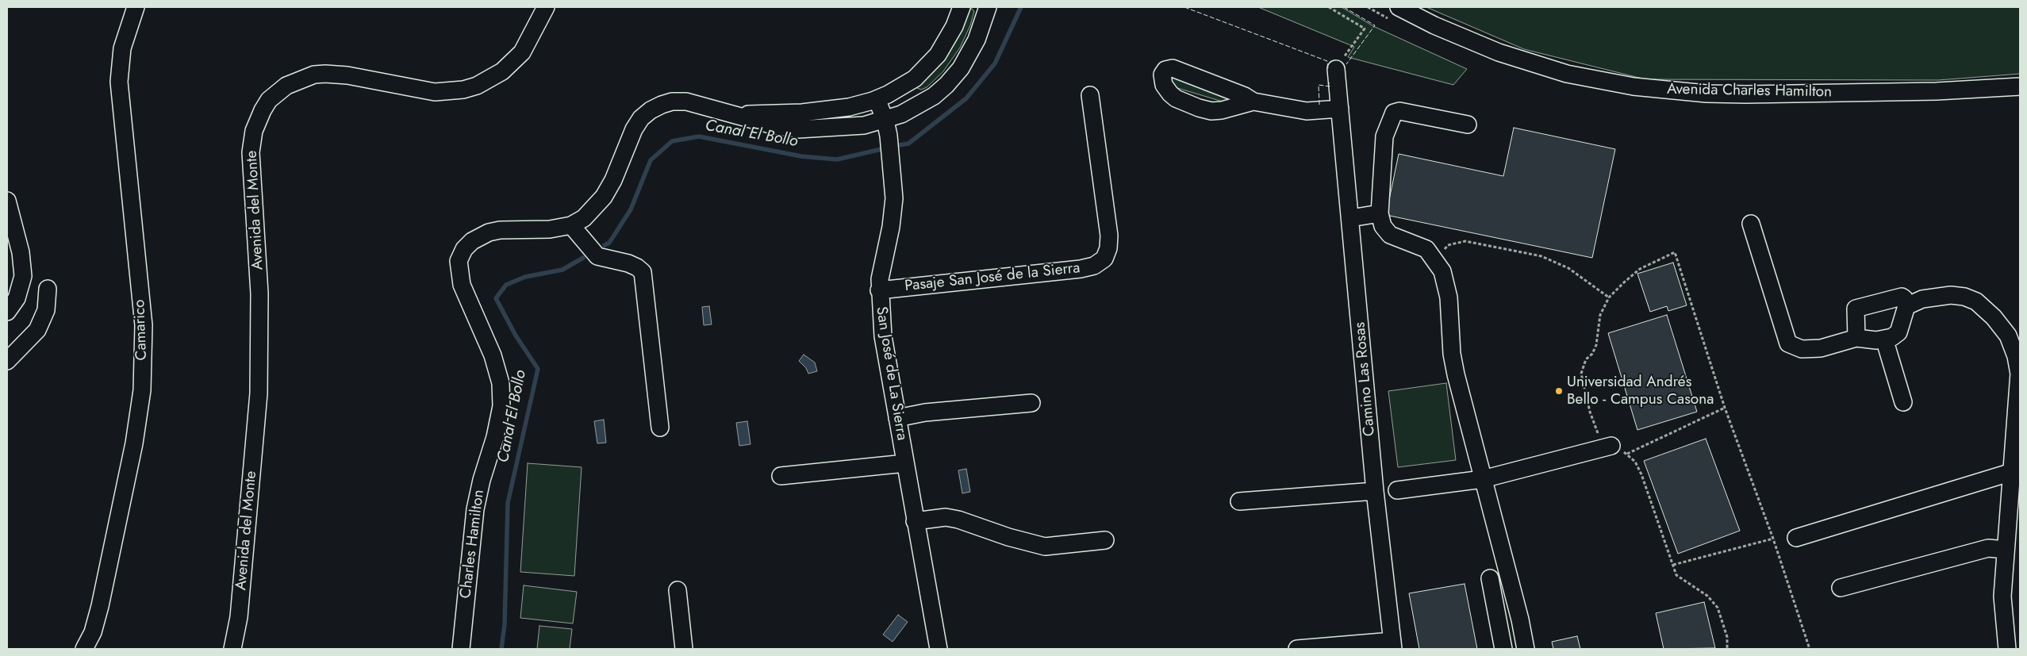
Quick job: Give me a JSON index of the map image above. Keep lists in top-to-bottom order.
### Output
{
  "streets": {
    "street": [
      "Avenida Charles Hamilton",
      "Avenida del Monte",
      "Pasaje San José de la Sierra",
      "Camarico",
      "San José de La Sierra",
      "Camino Las Rosas",
      "Charles Hamilton"
    ]
  },
  "crossings": [
    ["Pasaje San José de la Sierra", "San José de La Sierra"],
    ["San José de La Sierra", "Charles Hamilton"]
  ],
  "water": ["Canal El Bollo"],
  "places": ["Universidad Andrés Bello - Campus Casona"]
}
